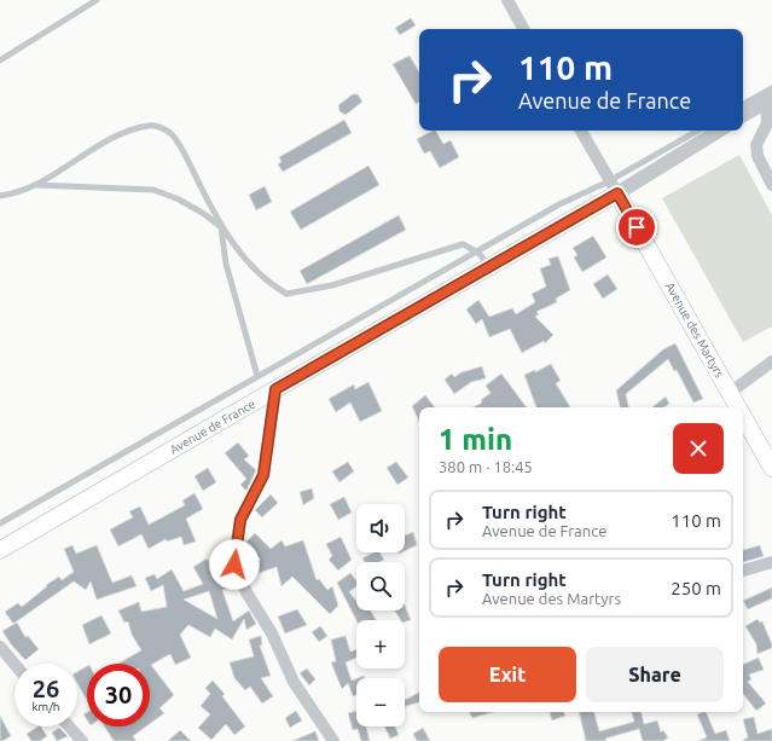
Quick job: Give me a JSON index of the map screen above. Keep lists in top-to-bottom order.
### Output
{
  "streets": {
    "main road": ["Avenue des Martyrs", "Avenue de France"]
  },
  "crossings": [
    ["Avenue des Martyrs", "Avenue de France"]
  ],
  "page": {
    "turn": ["110 m", "Avenue de France"],
    "heading": ["1 min", "380 m · 18:45"],
    "list": [
      {
        "name": "Turn right",
        "note": "Avenue de France",
        "value": "110 m"
      },
      {
        "name": "Turn right",
        "note": "Avenue des Martyrs",
        "value": "250 m"
      }
    ],
    "map_buttons": ["+", "−"],
    "buttons": ["Exit", "Share"],
    "speed": "26 km/h",
    "limit": "30"
  }
}
